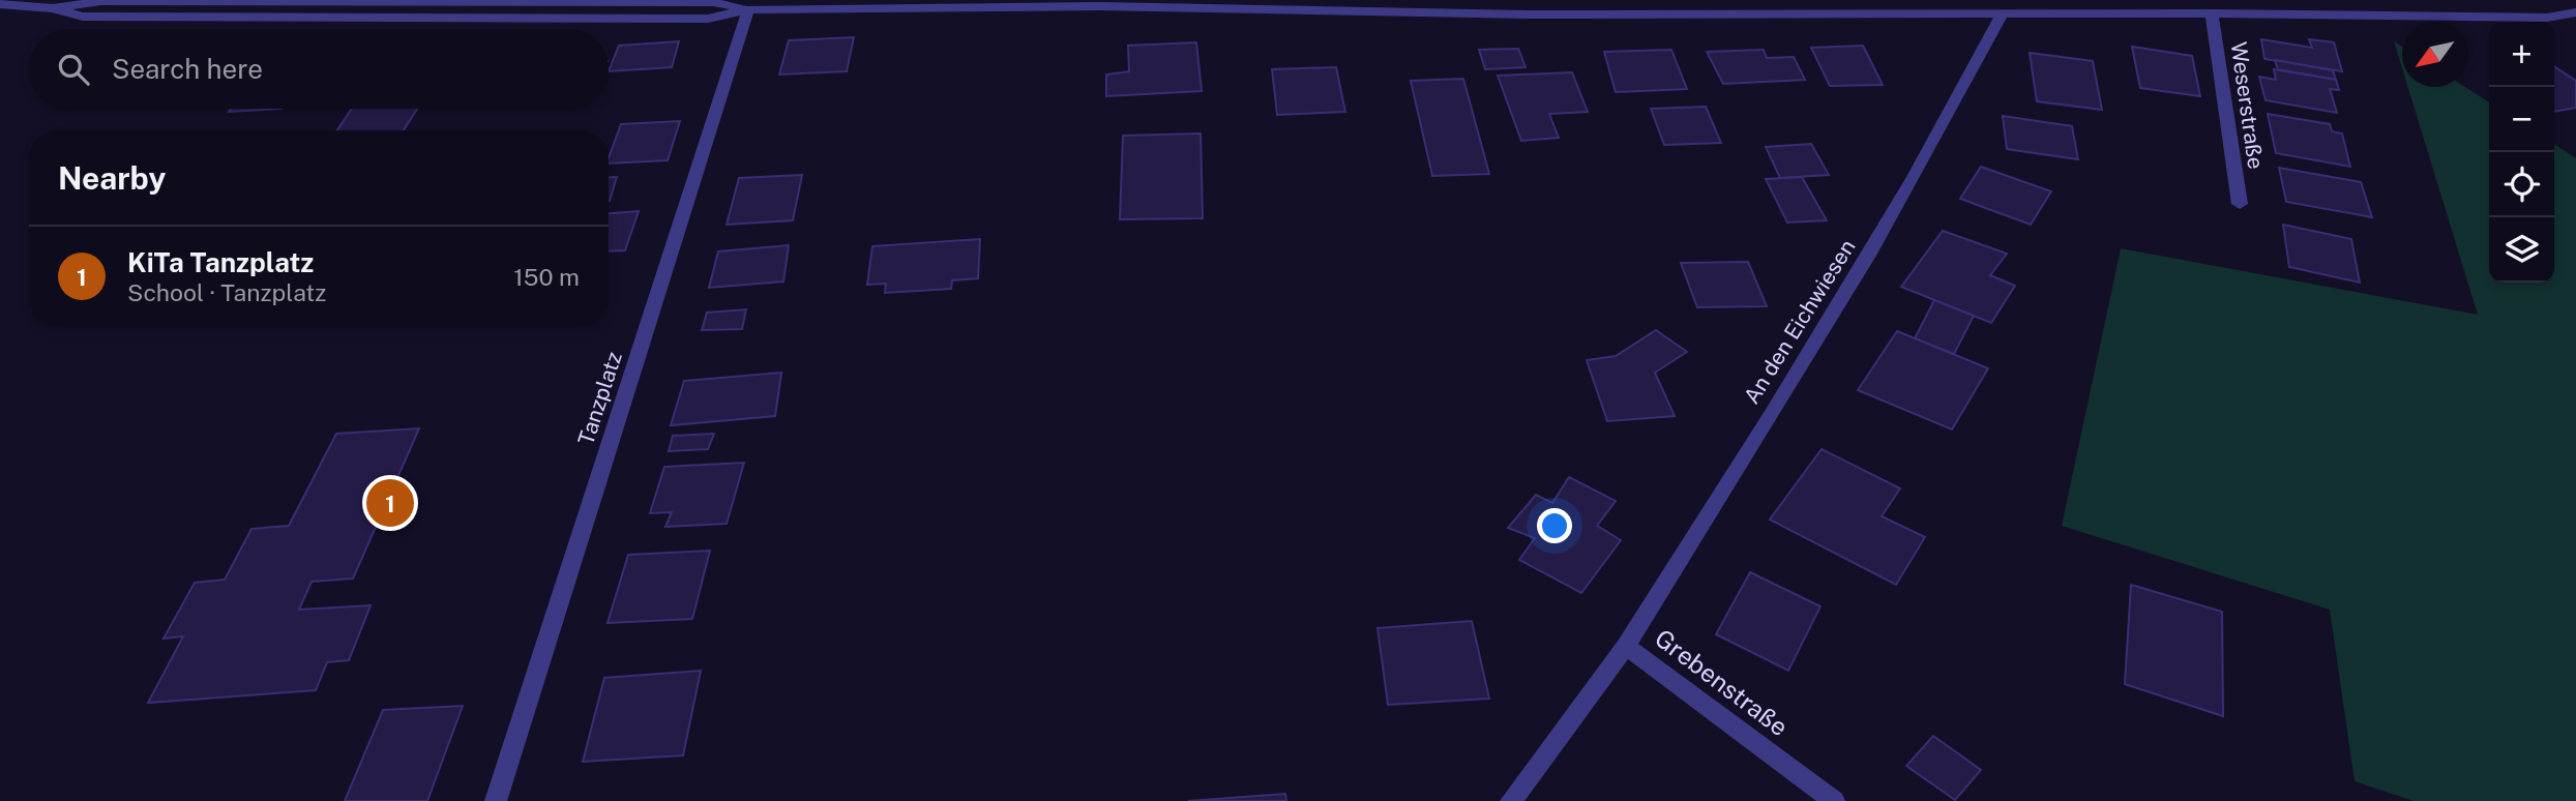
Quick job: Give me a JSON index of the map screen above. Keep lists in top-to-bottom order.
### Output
{
  "streets": {
    "street": [
      "Weserstraße",
      "An den Eichwiesen",
      "Tanzplatz",
      "Grebenstraße"
    ]
  },
  "crossings": [
    ["Weserstraße", "An den Eichwiesen"],
    ["Weserstraße", "Tanzplatz"],
    ["An den Eichwiesen", "Grebenstraße"]
  ],
  "north": "bottom left",
  "page": {
    "map_buttons": ["+", "−"],
    "search": "Search here",
    "heading": "Nearby",
    "list": [
      {
        "mark": "1",
        "name": "KiTa Tanzplatz",
        "note": "School · Tanzplatz",
        "value": "150 m"
      }
    ],
    "pins": "1"
  }
}
